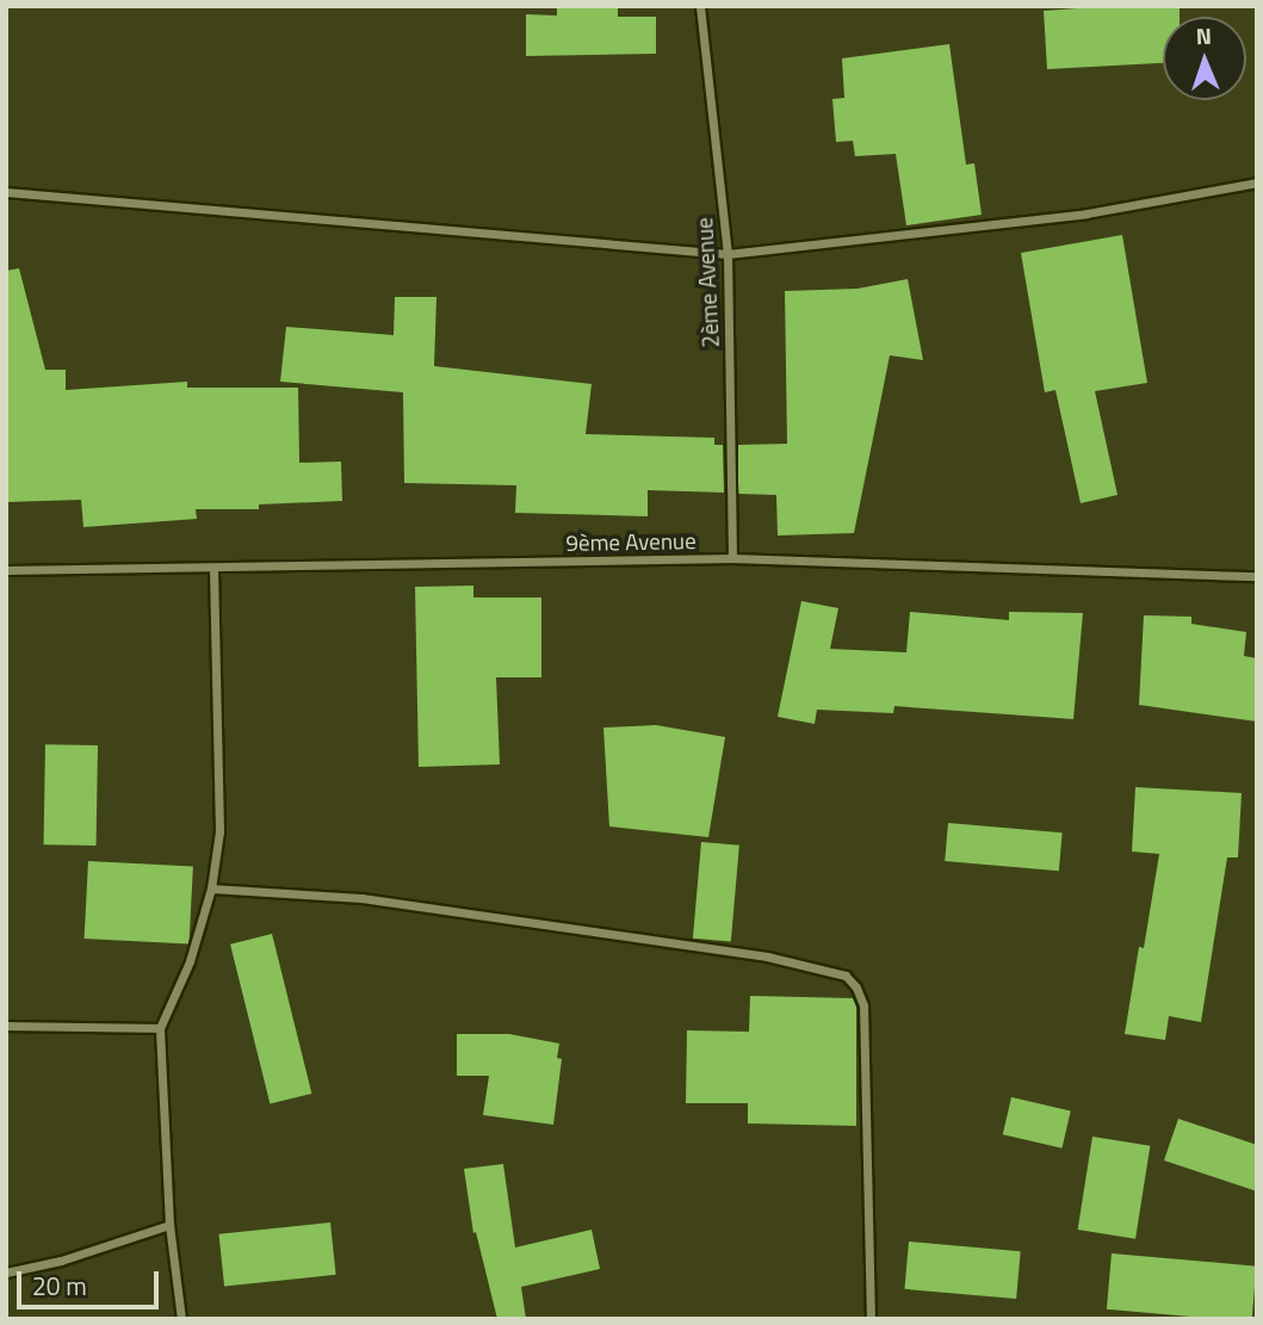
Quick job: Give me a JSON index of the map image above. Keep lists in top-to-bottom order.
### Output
{
  "streets": {
    "street": ["2ème Avenue", "9ème Avenue"]
  },
  "crossings": [
    ["2ème Avenue", "9ème Avenue"]
  ],
  "scale_bar": "20 m",
  "north": "top"
}
